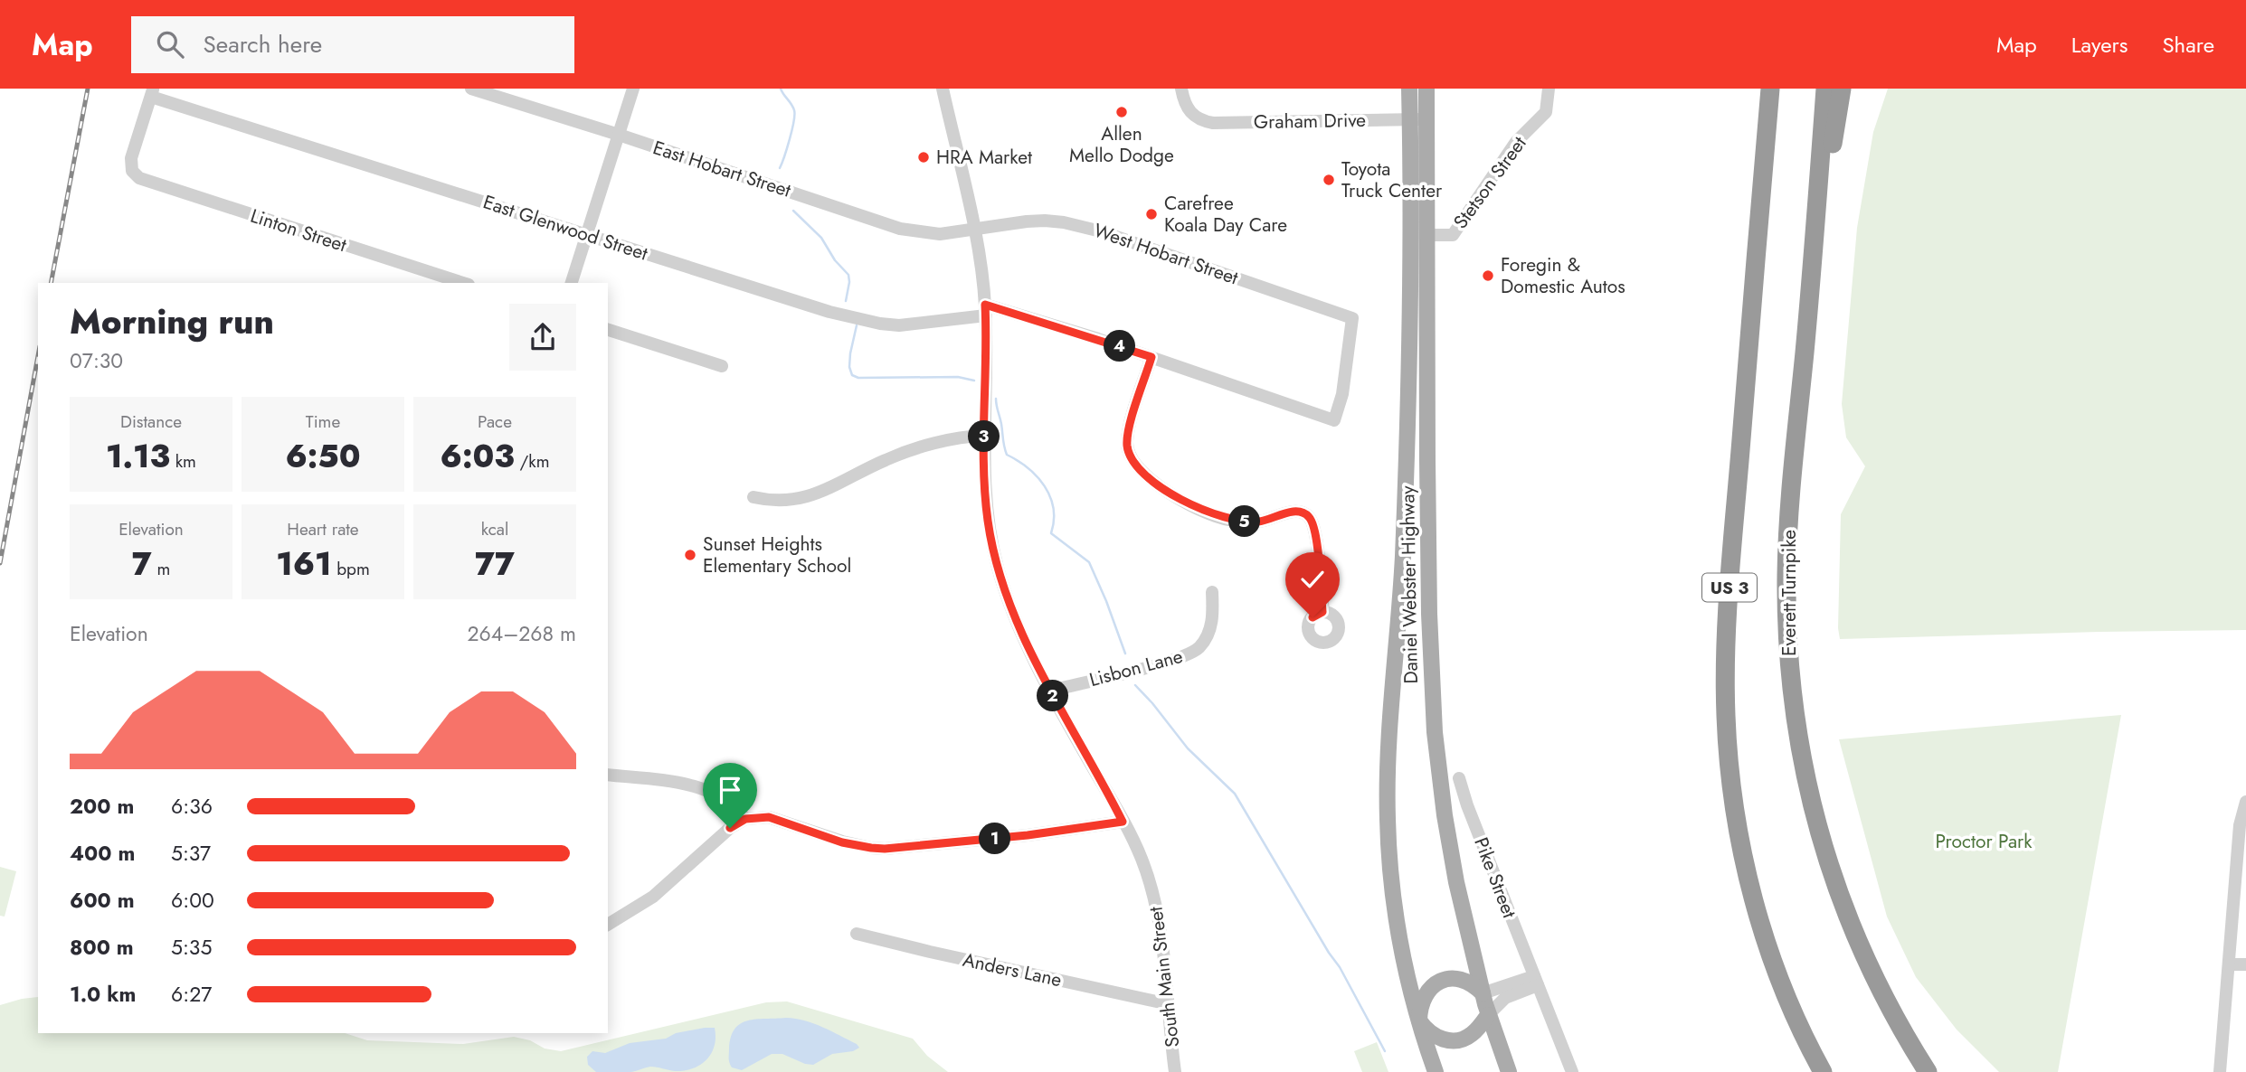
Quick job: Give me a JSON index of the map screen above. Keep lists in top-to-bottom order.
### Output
{
  "streets": {
    "highway": ["US 3", "Everett Turnpike"],
    "main road": ["Daniel Webster Highway"],
    "street": [
      "Graham Drive",
      "East Hobart Street",
      "Stetson Street",
      "East Glenwood Street",
      "Linton Street",
      "West Hobart Street",
      "Lisbon Lane",
      "Pike Street",
      "Anders Lane",
      "South Main Street"
    ]
  },
  "crossings": [
    ["Graham Drive", "Daniel Webster Highway"],
    ["East Hobart Street", "West Hobart Street"],
    ["East Hobart Street", "South Main Street"],
    ["Stetson Street", "Daniel Webster Highway"],
    ["East Glenwood Street", "Linton Street"],
    ["East Glenwood Street", "South Main Street"],
    ["West Hobart Street", "South Main Street"],
    ["Lisbon Lane", "South Main Street"],
    ["Anders Lane", "South Main Street"]
  ],
  "parks": ["Proctor Park"],
  "places": [
    "Allen Mello Dodge",
    "HRA Market",
    "Toyota Truck Center",
    "Carefree Koala Day Care",
    "Foregin & Domestic Autos",
    "Sunset Heights Elementary School"
  ],
  "page": {
    "header": "Map",
    "search": "Search here",
    "nav": ["Map", "Layers", "Share"],
    "heading": ["Morning run", "07:30"],
    "pins": [
      "4",
      "3",
      "5",
      "2",
      "1"
    ],
    "stats": [
      ["Distance", "1.13 km"],
      ["Time", "6:50"],
      ["Pace", "6:03 /km"],
      ["Elevation", "7 m"],
      ["Heart rate", "161 bpm"],
      ["kcal", "77"]
    ],
    "chart": ["Elevation", "264–268 m"],
    "list": [
      {
        "name": "200 m",
        "note": "6:36"
      },
      {
        "name": "400 m",
        "note": "5:37"
      },
      {
        "name": "600 m",
        "note": "6:00"
      },
      {
        "name": "800 m",
        "note": "5:35"
      },
      {
        "name": "1.0 km",
        "note": "6:27"
      }
    ]
  }
}
